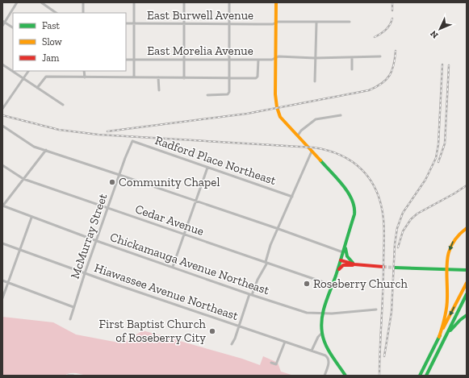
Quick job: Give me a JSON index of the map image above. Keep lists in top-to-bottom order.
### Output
{
  "streets": {
    "street": [
      "East Burwell Avenue",
      "East Morelia Avenue",
      "Radford Place Northeast",
      "Cedar Avenue",
      "McMurray Street",
      "Chickamauga Avenue Northeast",
      "Hiawassee Avenue Northeast"
    ]
  },
  "crossings": [
    ["Radford Place Northeast", "McMurray Street"],
    ["Cedar Avenue", "McMurray Street"],
    ["McMurray Street", "Chickamauga Avenue Northeast"],
    ["McMurray Street", "Hiawassee Avenue Northeast"]
  ],
  "places": ["Community Chapel", "Roseberry Church", "First Baptist Church of Roseberry City"],
  "legend": ["Fast", "Slow", "Jam"],
  "north": "bottom left"
}
